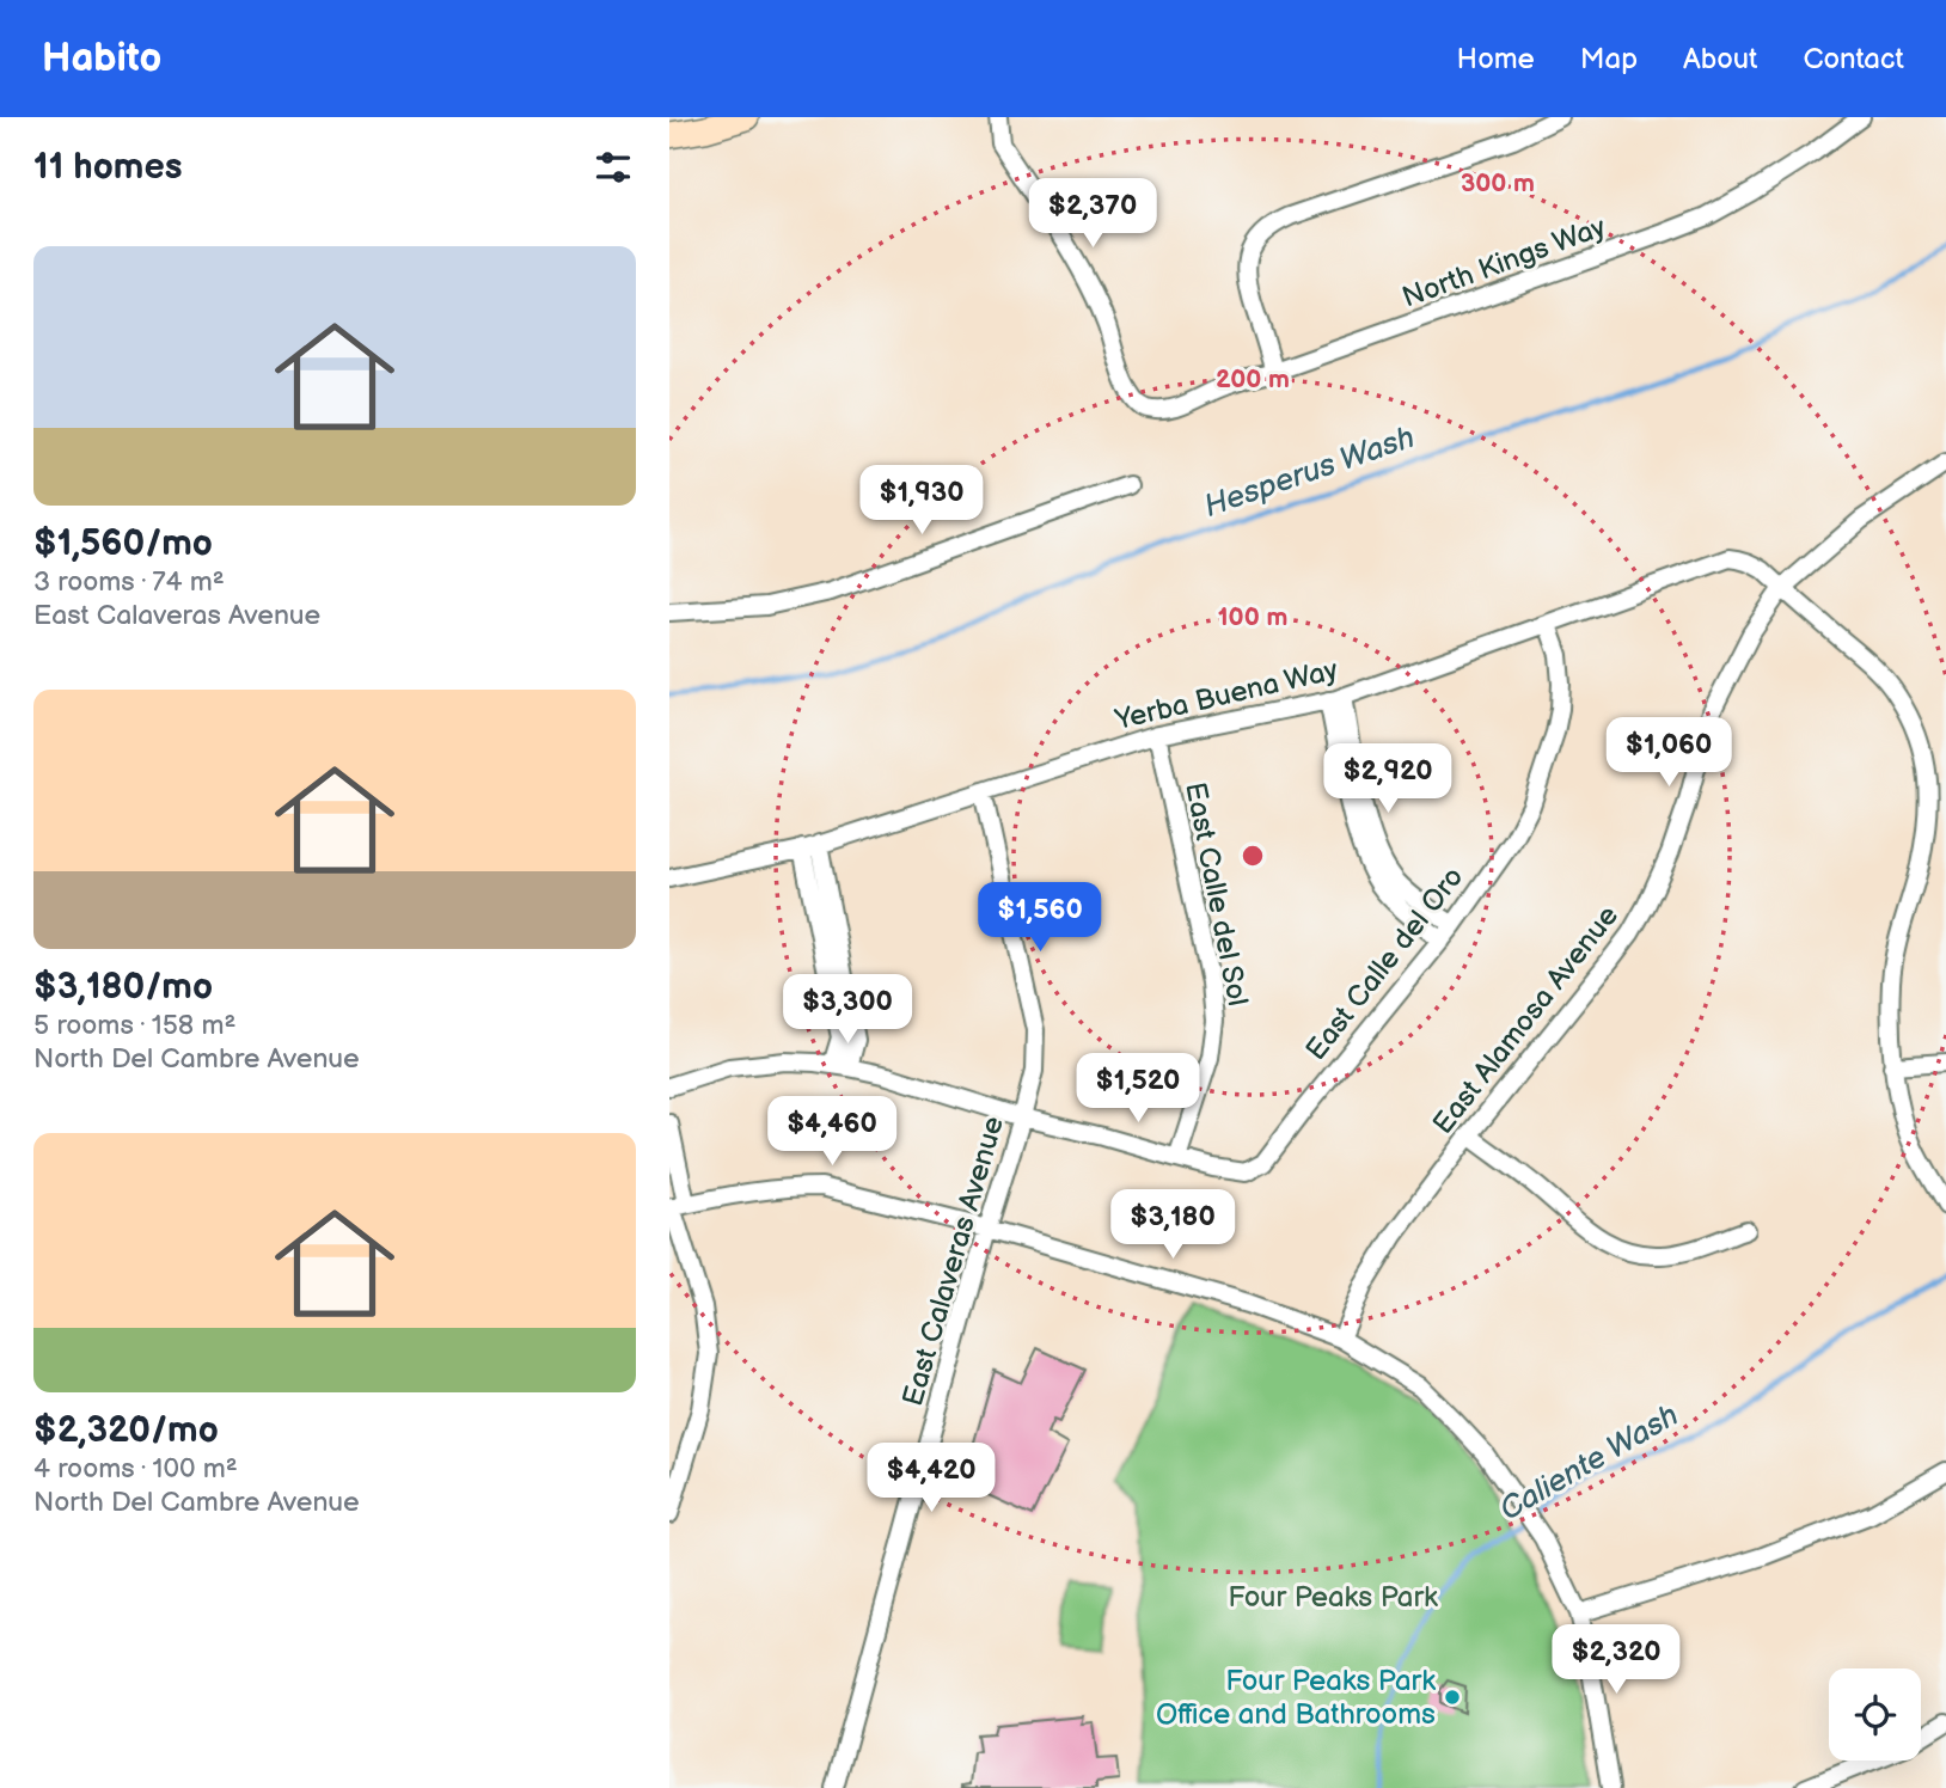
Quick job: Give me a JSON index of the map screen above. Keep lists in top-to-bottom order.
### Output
{
  "streets": {
    "street": [
      "North Kings Way",
      "Yerba Buena Way",
      "East Calle del Sol",
      "East Calle del Oro",
      "East Alamosa Avenue",
      "East Calaveras Avenue"
    ]
  },
  "crossings": [
    ["Yerba Buena Way", "East Calle del Sol"],
    ["Yerba Buena Way", "East Calle del Oro"],
    ["Yerba Buena Way", "East Alamosa Avenue"],
    ["Yerba Buena Way", "East Calaveras Avenue"],
    ["East Calle del Sol", "East Calle del Oro"]
  ],
  "water": ["Hesperus Wash", "Caliente Wash"],
  "parks": ["Four Peaks Park"],
  "places": ["Four Peaks Park Office and Bathrooms"],
  "page": {
    "header": "Habito",
    "nav": [
      "Home",
      "Map",
      "About",
      "Contact"
    ],
    "heading": "11 homes",
    "price": [
      "$2,370",
      "$1,930",
      "$1,060",
      "$2,920",
      "$1,560",
      "$3,300",
      "$1,520",
      "$4,460",
      "$3,180",
      "$4,420",
      "$2,320"
    ],
    "list": [
      {
        "name": "$1,560/mo",
        "note": "3 rooms · 74 m² · East Calaveras Avenue"
      },
      {
        "name": "$3,180/mo",
        "note": "5 rooms · 158 m² · North Del Cambre Avenue"
      },
      {
        "name": "$2,320/mo",
        "note": "4 rooms · 100 m² · North Del Cambre Avenue"
      }
    ]
  },
  "rings": ["300 m", "200 m", "100 m"]
}
